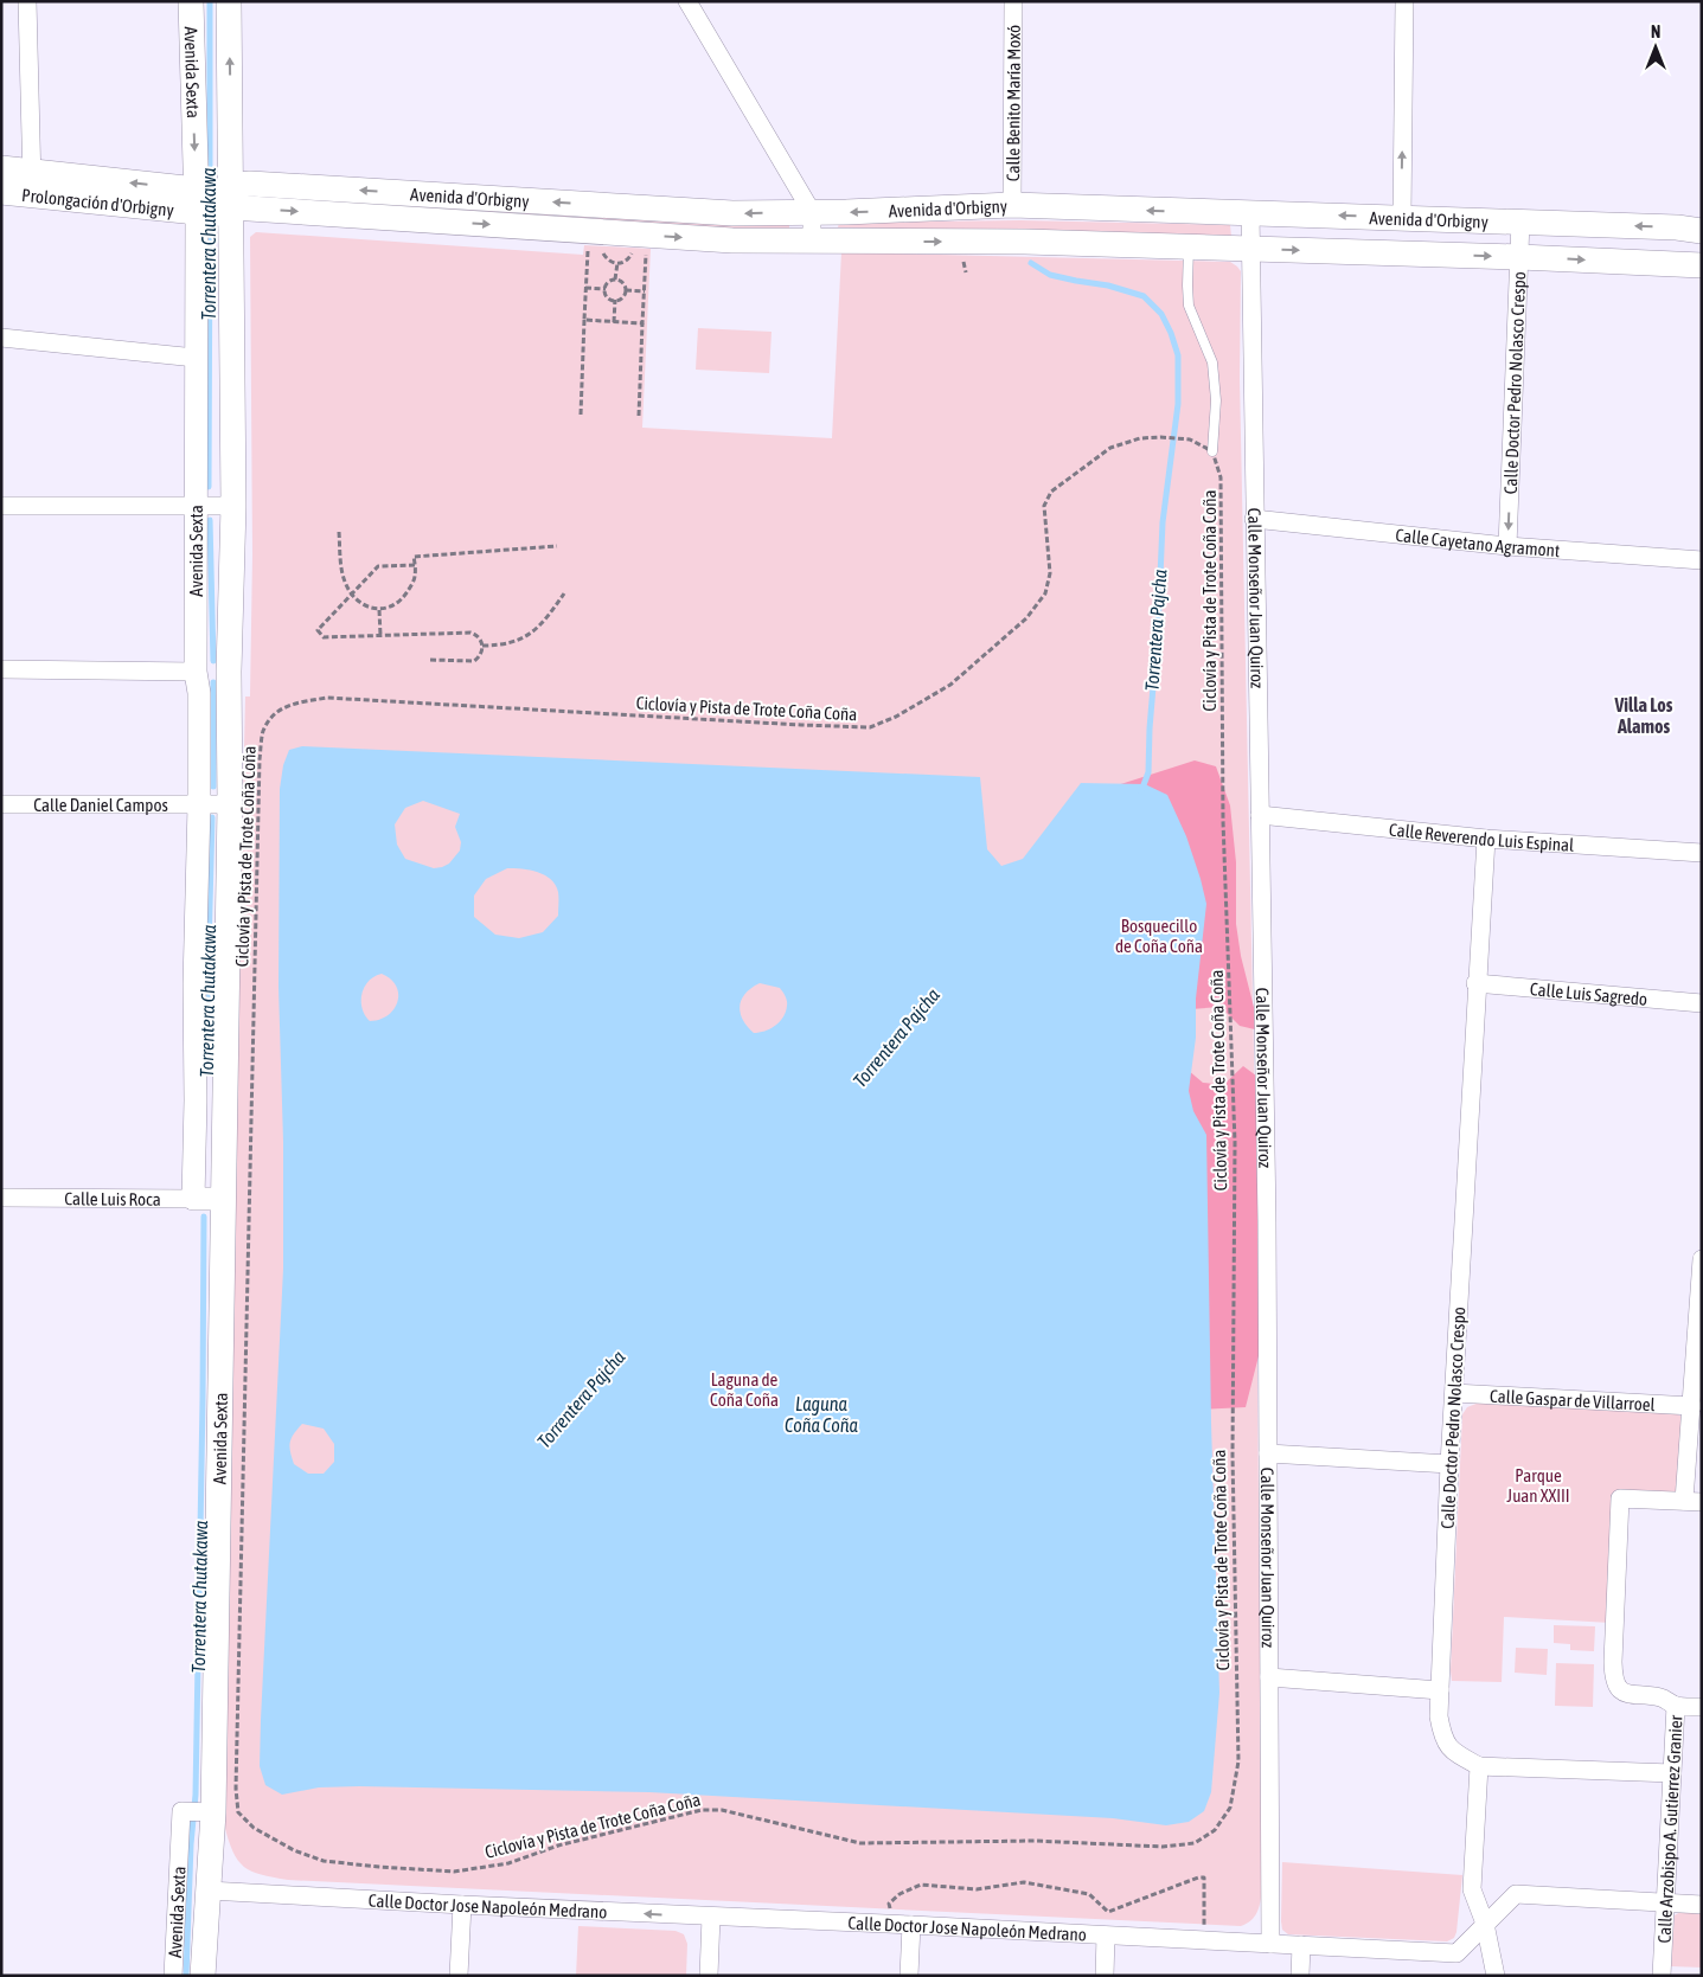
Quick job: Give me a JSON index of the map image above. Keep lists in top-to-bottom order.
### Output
{
  "streets": {
    "main road": ["Avenida Sexta", "Avenida d'Orbigny", "Prolongación d'Orbigny"],
    "street": [
      "Calle Benito María Moxó",
      "Calle Doctor Pedro Nolasco Crespo",
      "Calle Cayetano Agramont",
      "Calle Monseñor Juan Quiroz",
      "Calle Daniel Campos",
      "Calle Reverendo Luis Espinal",
      "Calle Luis Sagredo",
      "Calle Luis Roca",
      "Calle Gaspar de Villarroel",
      "Calle Arzobispo A. Gutierrez Granier",
      "Calle Doctor Jose Napoleón Medrano"
    ],
    "path": ["Ciclovía y Pista de Trote Coña Coña"]
  },
  "crossings": [
    ["Avenida Sexta", "Avenida d'Orbigny"],
    ["Avenida Sexta", "Prolongación d'Orbigny"],
    ["Avenida Sexta", "Calle Daniel Campos"],
    ["Avenida Sexta", "Calle Luis Roca"],
    ["Avenida Sexta", "Calle Doctor Jose Napoleón Medrano"],
    ["Calle Benito María Moxó", "Avenida d'Orbigny"],
    ["Avenida d'Orbigny", "Prolongación d'Orbigny"],
    ["Avenida d'Orbigny", "Calle Doctor Pedro Nolasco Crespo"],
    ["Avenida d'Orbigny", "Calle Monseñor Juan Quiroz"],
    ["Calle Doctor Pedro Nolasco Crespo", "Calle Cayetano Agramont"],
    ["Calle Doctor Pedro Nolasco Crespo", "Calle Reverendo Luis Espinal"],
    ["Calle Doctor Pedro Nolasco Crespo", "Calle Luis Sagredo"],
    ["Calle Doctor Pedro Nolasco Crespo", "Calle Gaspar de Villarroel"],
    ["Calle Cayetano Agramont", "Calle Monseñor Juan Quiroz"],
    ["Calle Monseñor Juan Quiroz", "Calle Reverendo Luis Espinal"],
    ["Calle Monseñor Juan Quiroz", "Calle Doctor Jose Napoleón Medrano"],
    ["Calle Gaspar de Villarroel", "Calle Arzobispo A. Gutierrez Granier"],
    ["Calle Arzobispo A. Gutierrez Granier", "Calle Doctor Jose Napoleón Medrano"]
  ],
  "districts": ["Villa Los Alamos"],
  "water": ["Torrentera Chutakawa", "Torrentera Pajcha", "Laguna Coña Coña"],
  "parks": ["Bosquecillo de Coña Coña", "Laguna de Coña Coña", "Parque Juan XXIII"],
  "north": "top"
}
